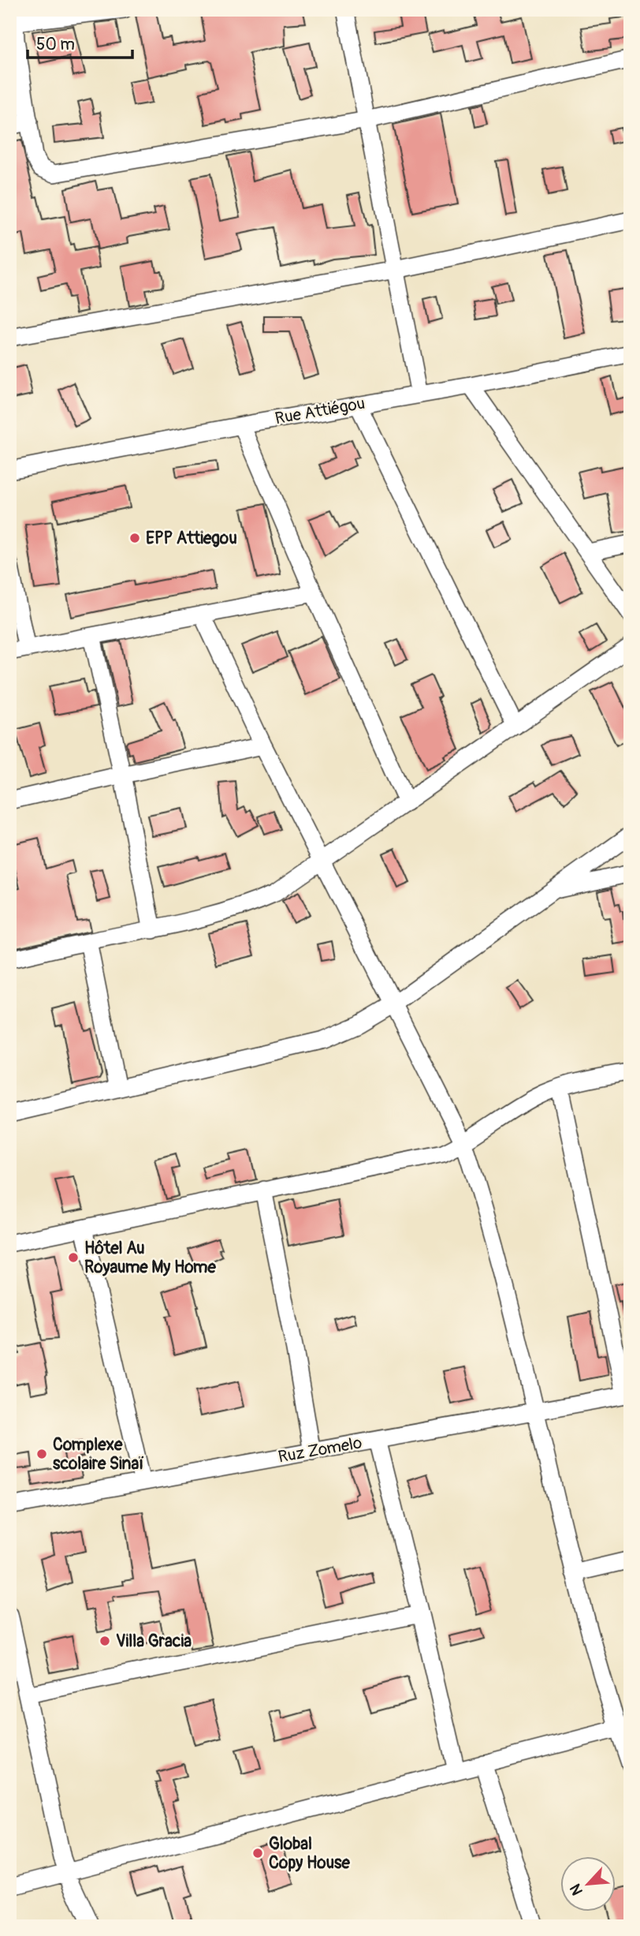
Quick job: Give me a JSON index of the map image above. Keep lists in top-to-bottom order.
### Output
{
  "streets": {
    "street": ["Rue Attiégou", "Ruz Zomelo"]
  },
  "places": [
    "EPP Attiegou",
    "Hôtel Au Royaume My Home",
    "Complexe scolaire Sinaï",
    "Villa Gracia",
    "Global Copy House"
  ],
  "scale_bar": "50 m",
  "north": "bottom left"
}
